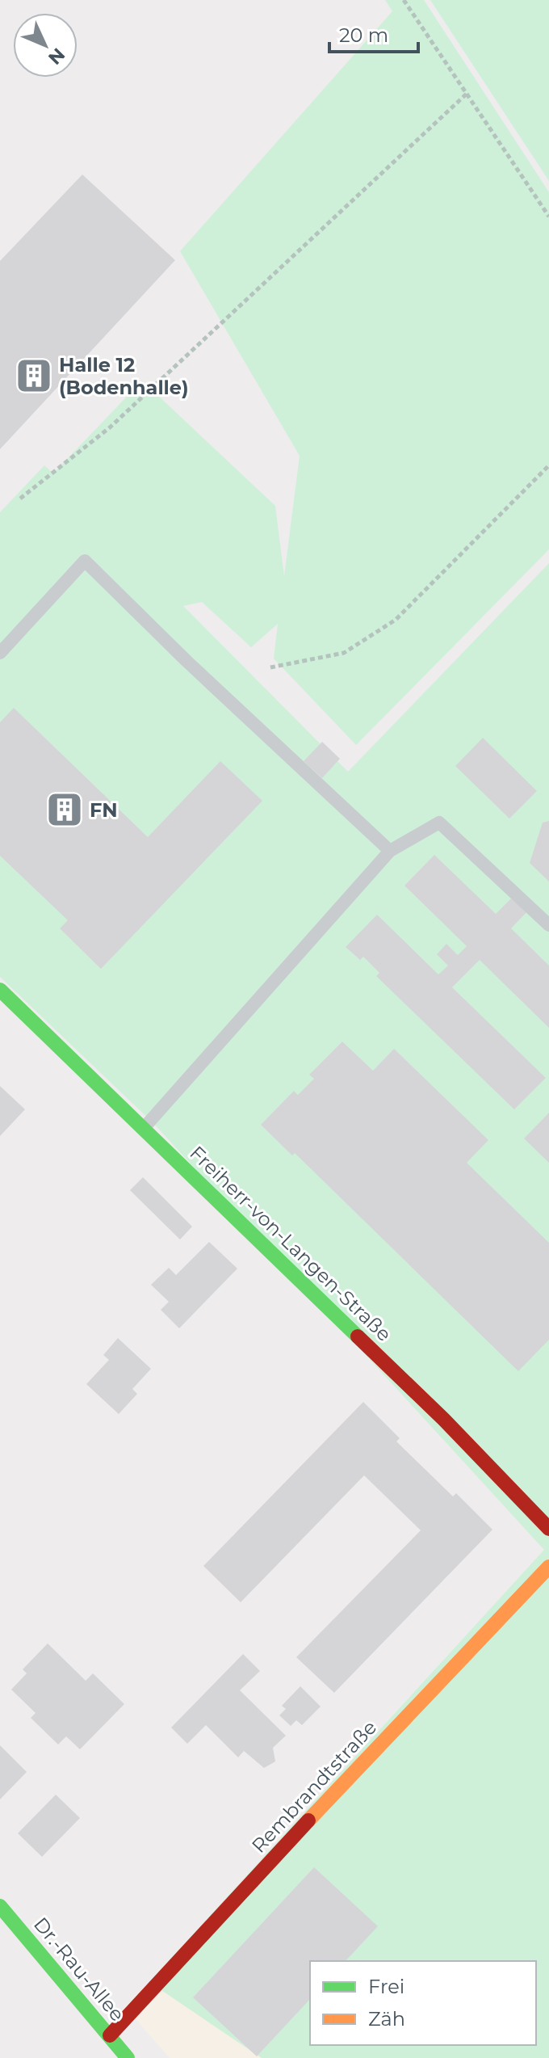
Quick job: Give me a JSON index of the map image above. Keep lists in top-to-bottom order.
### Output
{
  "streets": {
    "street": ["Freiherr-von-Langen-Straße", "Rembrandtstraße", "Dr.-Rau-Allee"]
  },
  "crossings": [
    ["Rembrandtstraße", "Dr.-Rau-Allee"]
  ],
  "places": {
    "building": ["Halle 12 (Bodenhalle)", "FN"]
  },
  "legend": ["Frei", "Zäh"],
  "scale_bar": "20 m",
  "north": "bottom right"
}
